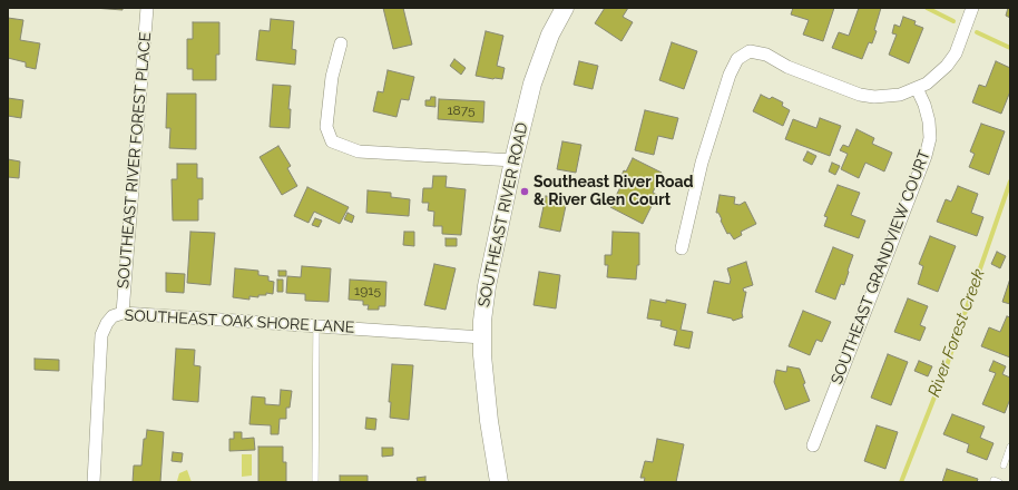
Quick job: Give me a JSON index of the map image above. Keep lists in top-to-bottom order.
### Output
{
  "streets": {
    "street": [
      "SOUTHEAST RIVER FOREST PLACE",
      "SOUTHEAST RIVER ROAD",
      "SOUTHEAST GRANDVIEW COURT",
      "SOUTHEAST OAK SHORE LANE"
    ]
  },
  "crossings": [
    ["SOUTHEAST RIVER FOREST PLACE", "SOUTHEAST OAK SHORE LANE"],
    ["SOUTHEAST RIVER ROAD", "SOUTHEAST OAK SHORE LANE"]
  ],
  "water": ["River Forest Creek"],
  "places": ["Southeast River Road & River Glen Court"],
  "house_numbers": ["1875", "1915"]
}
